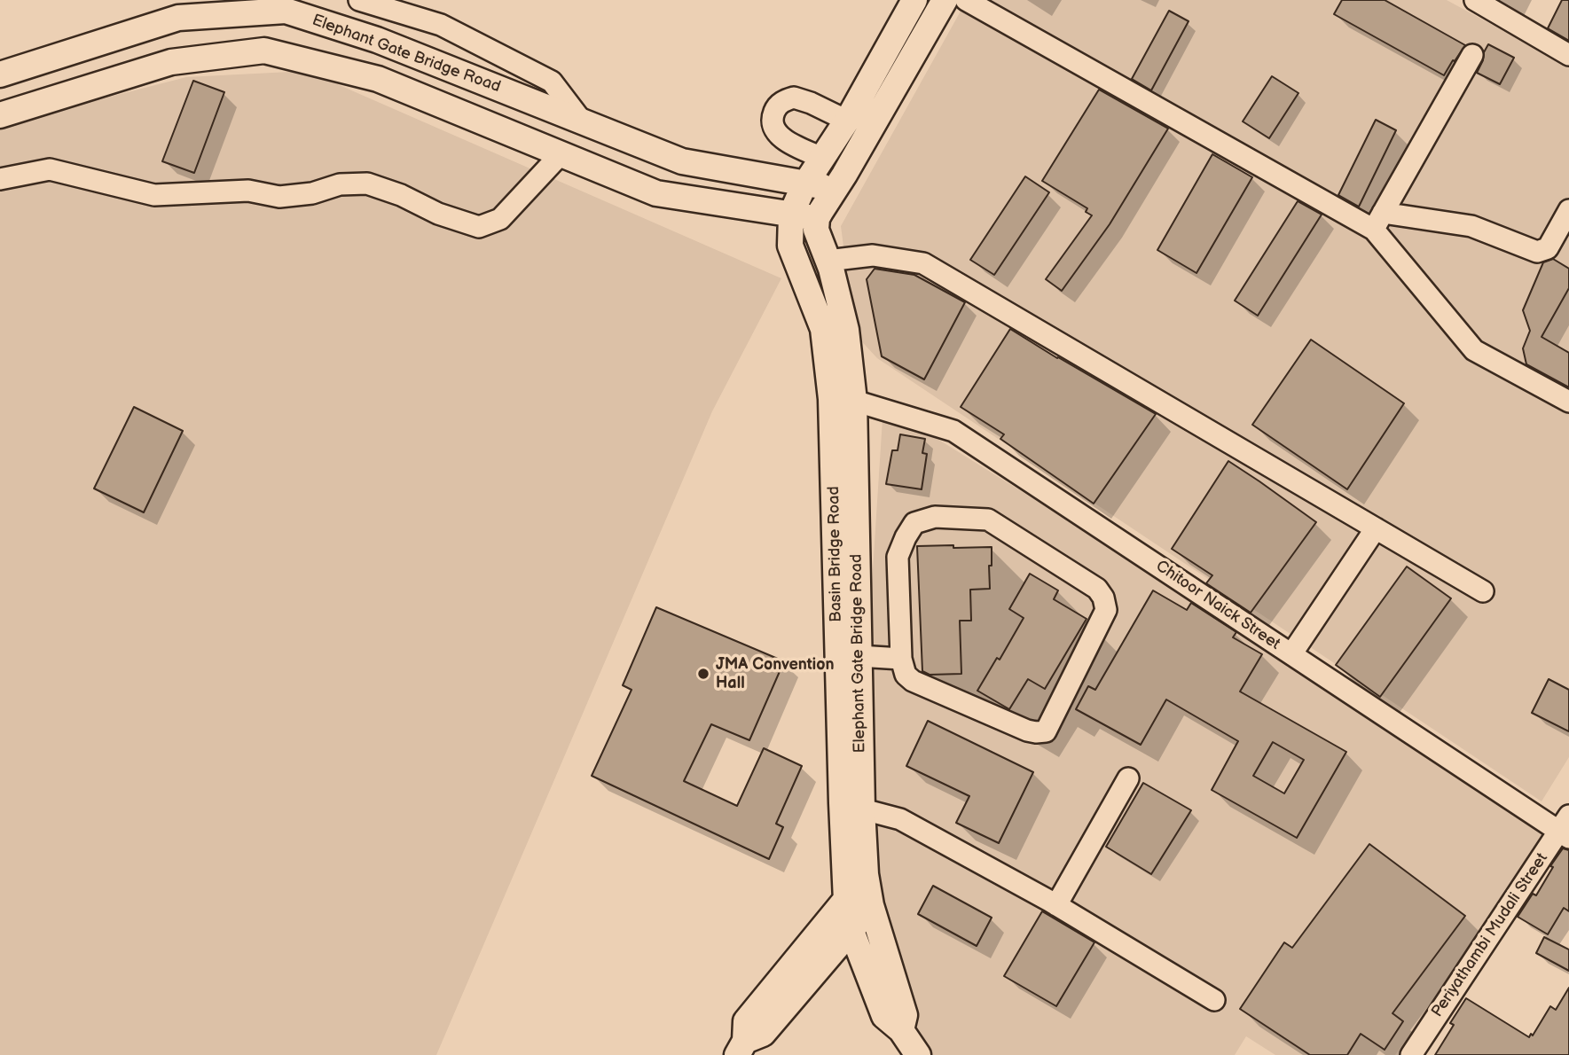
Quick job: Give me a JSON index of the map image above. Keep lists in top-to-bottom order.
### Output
{
  "streets": {
    "main road": ["Elephant Gate Bridge Road", "Basin Bridge Road"],
    "street": ["Chitoor Naick Street", "Periyathambi Mudali Street"]
  },
  "crossings": [
    ["Elephant Gate Bridge Road", "Basin Bridge Road"],
    ["Elephant Gate Bridge Road", "Chitoor Naick Street"],
    ["Chitoor Naick Street", "Periyathambi Mudali Street"]
  ],
  "places": ["JMA Convention Hall"]
}
